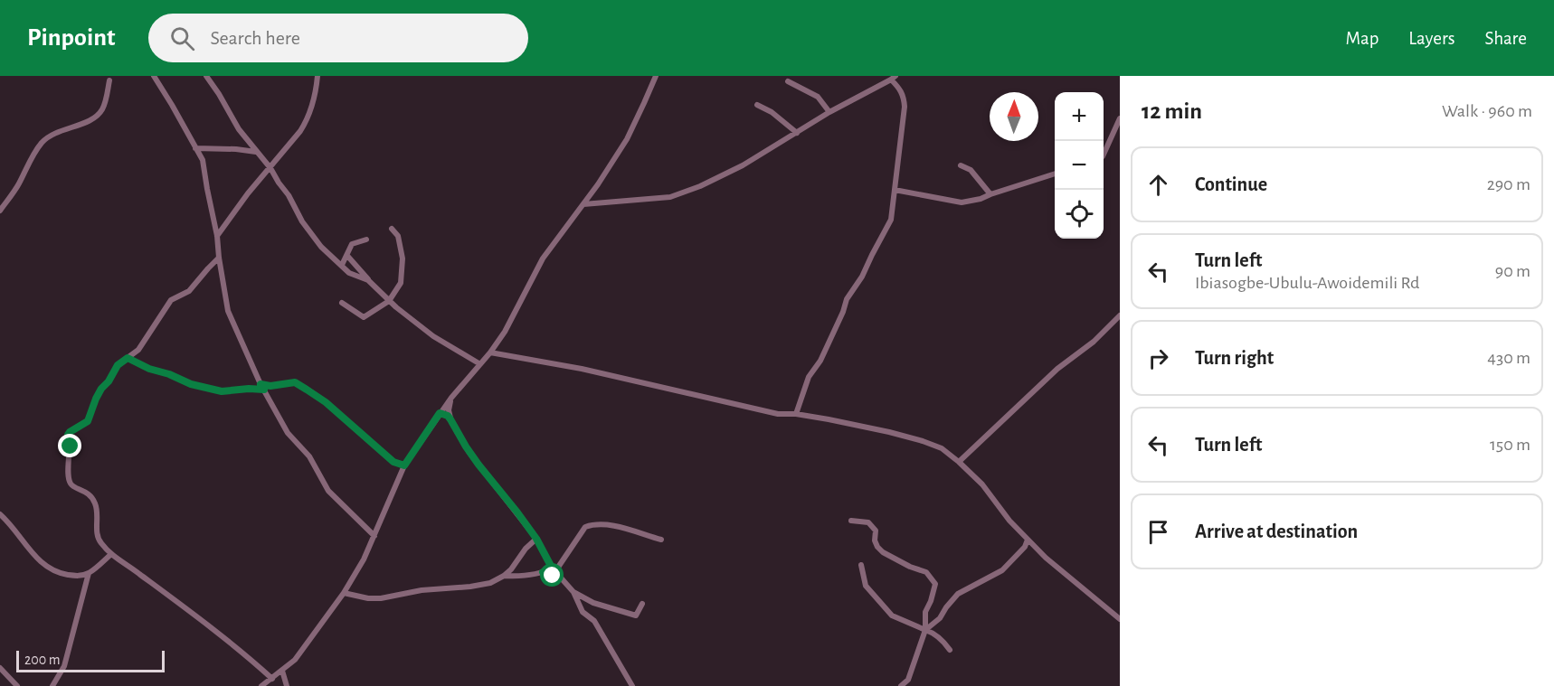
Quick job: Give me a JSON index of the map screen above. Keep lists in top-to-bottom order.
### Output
{
  "scale_bar": "200 m",
  "north": "top",
  "page": {
    "header": "Pinpoint",
    "search": "Search here",
    "nav": ["Map", "Layers", "Share"],
    "heading": ["12 min", "Walk · 960 m"],
    "map_buttons": ["+", "−"],
    "list": [
      ["Continue", "290 m"],
      ["Turn left", "Ibiasogbe-Ubulu-Awoidemili Rd", "90 m"],
      ["Turn right", "430 m"],
      ["Turn left", "150 m"],
      "Arrive at destination"
    ],
    "scale": "200 m"
  }
}
